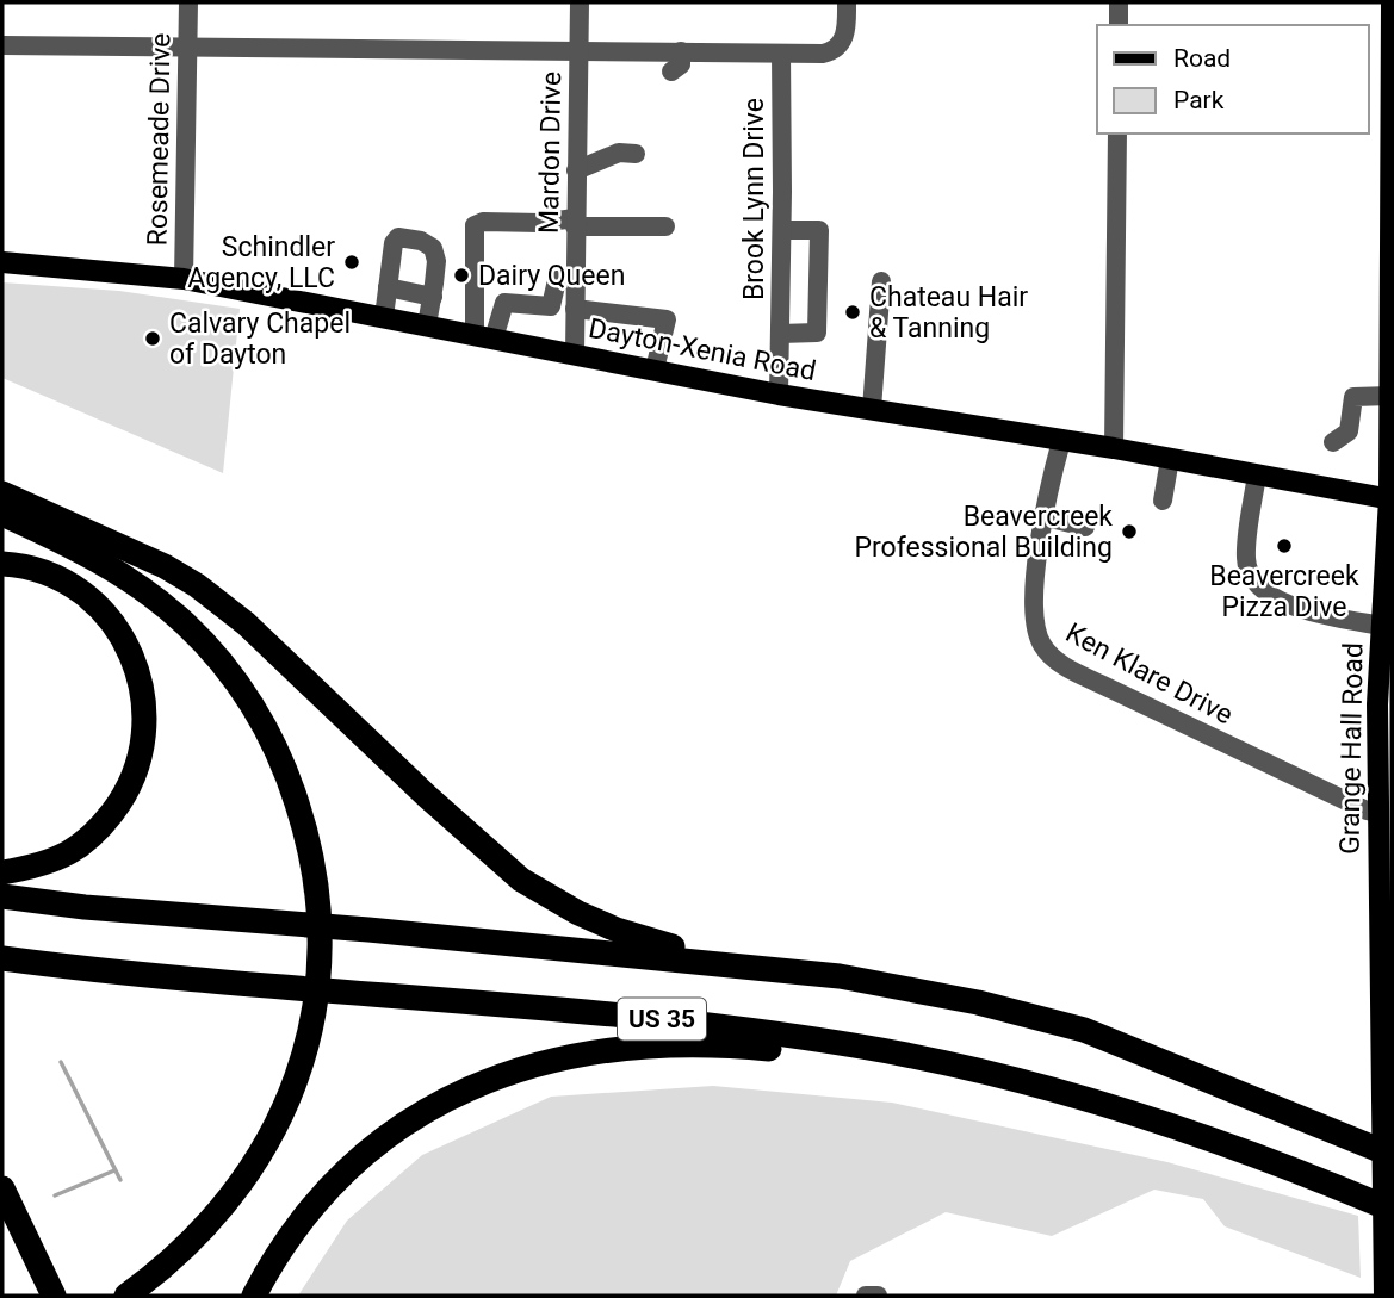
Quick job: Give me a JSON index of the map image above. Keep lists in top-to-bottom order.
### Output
{
  "streets": {
    "highway": ["US 35"],
    "main road": ["Dayton-Xenia Road", "Grange Hall Road"],
    "street": [
      "Rosemeade Drive",
      "Mardon Drive",
      "Brook Lynn Drive",
      "Ken Klare Drive"
    ]
  },
  "crossings": [
    ["Rosemeade Drive", "Dayton-Xenia Road"],
    ["Mardon Drive", "Dayton-Xenia Road"],
    ["Brook Lynn Drive", "Dayton-Xenia Road"],
    ["Dayton-Xenia Road", "Ken Klare Drive"],
    ["Dayton-Xenia Road", "Grange Hall Road"],
    ["Ken Klare Drive", "Grange Hall Road"]
  ],
  "places": [
    "Schindler Agency, LLC",
    "Dairy Queen",
    "Chateau Hair & Tanning",
    "Calvary Chapel of Dayton",
    "Beavercreek Professional Building",
    "Beavercreek Pizza Dive"
  ],
  "legend": ["Road", "Park"]
}
